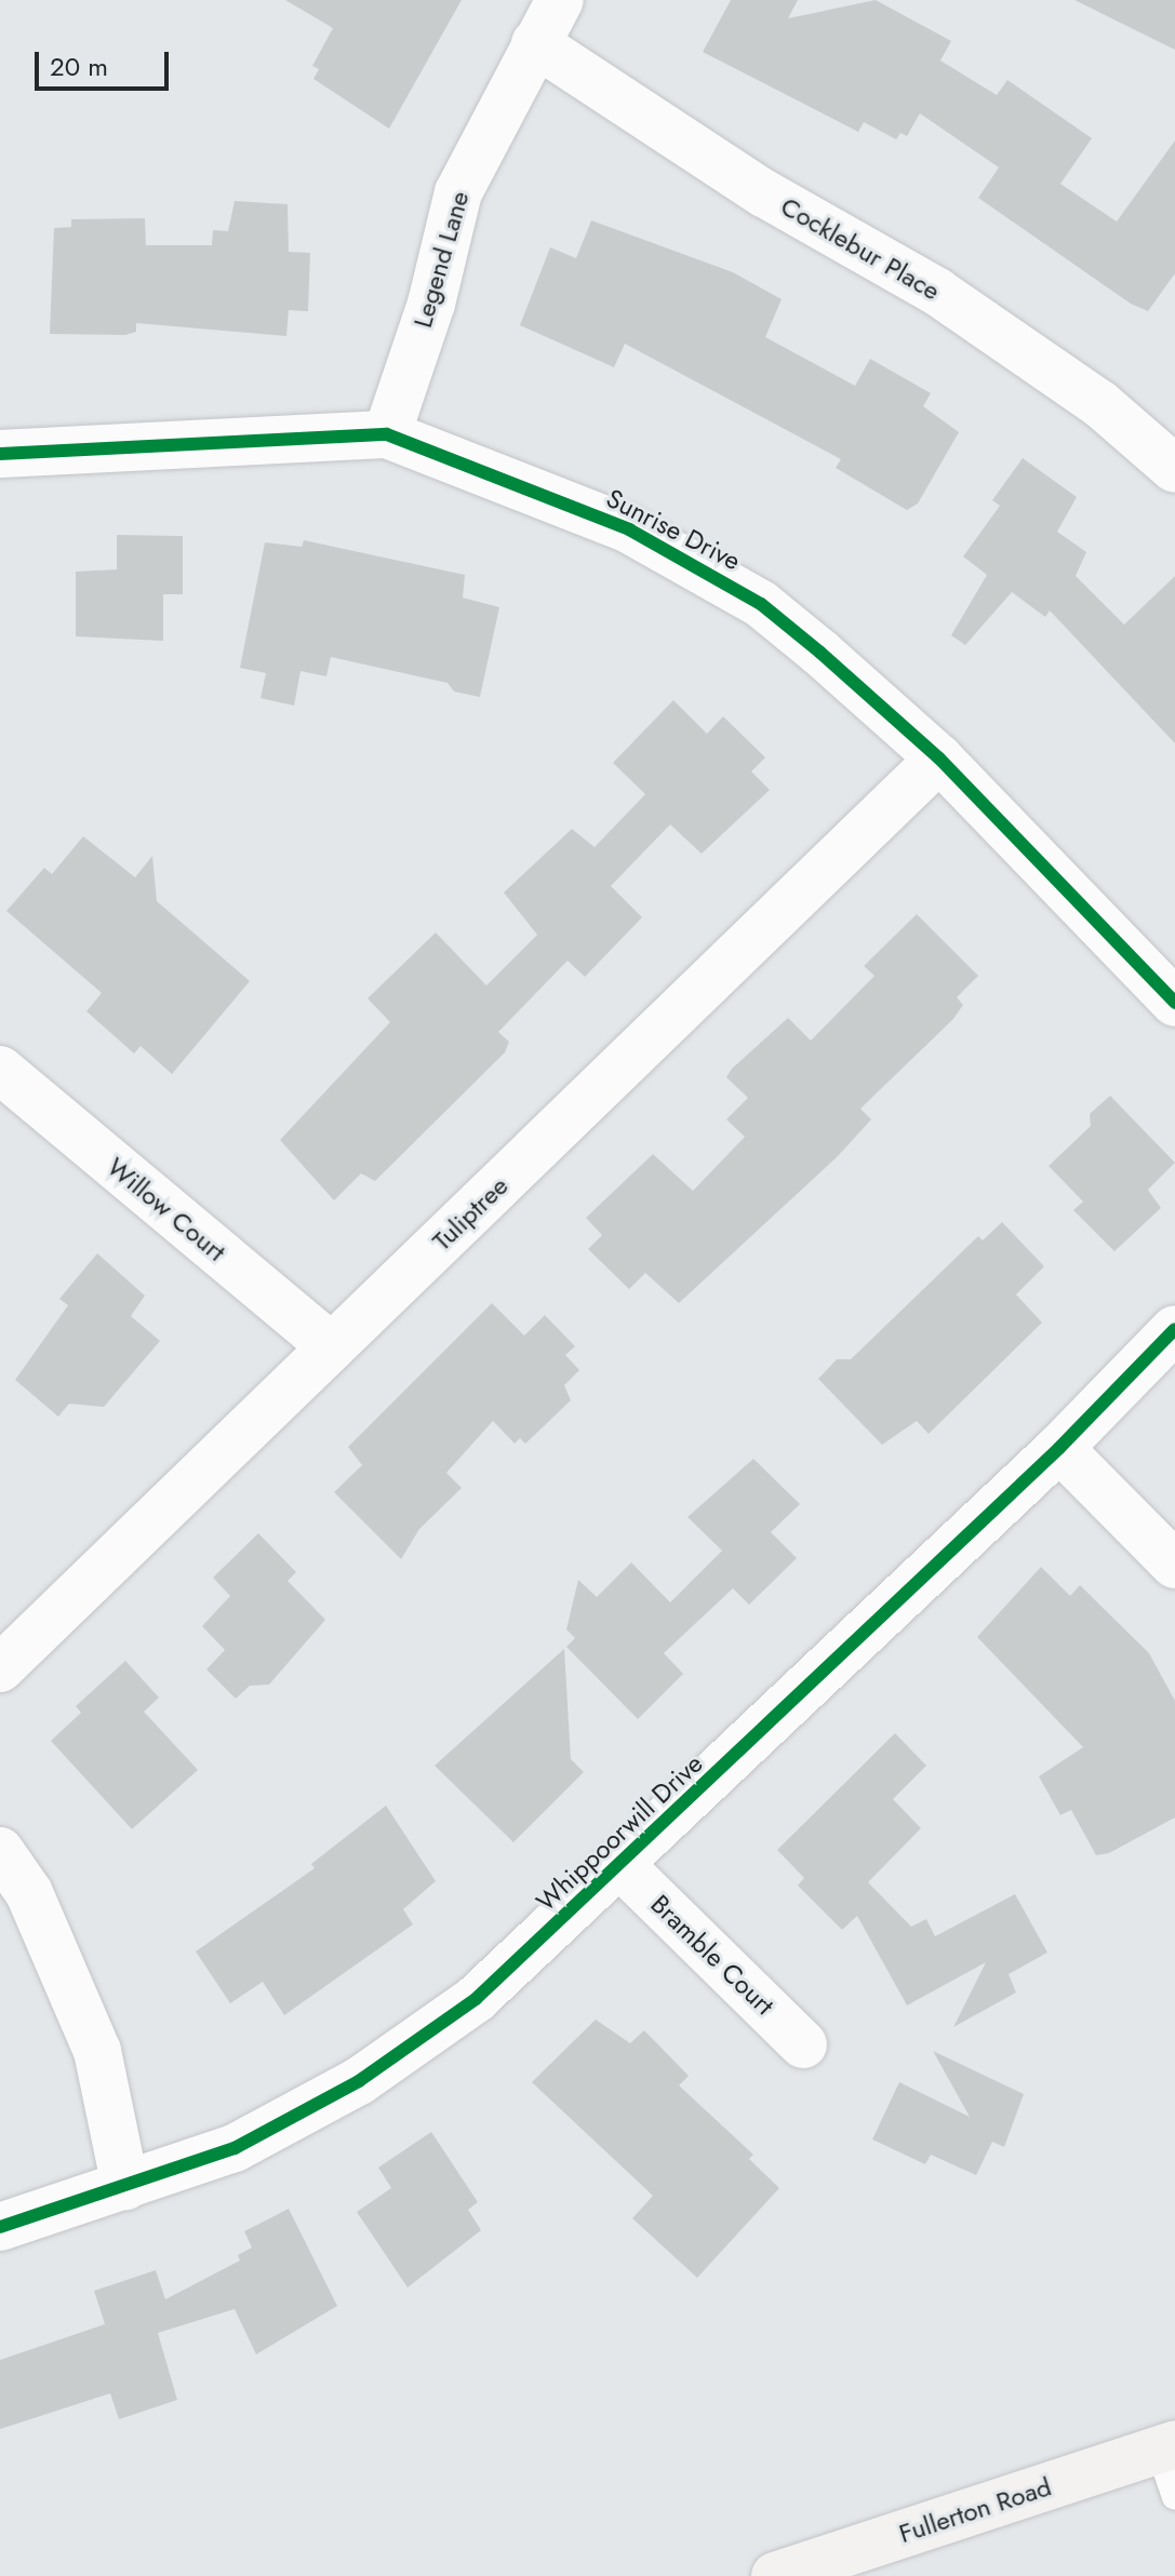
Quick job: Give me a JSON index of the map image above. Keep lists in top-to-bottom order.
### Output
{
  "streets": {
    "main road": ["Fullerton Road"],
    "street": [
      "Cocklebur Place",
      "Legend Lane",
      "Sunrise Drive",
      "Willow Court",
      "Tuliptree",
      "Whippoorwill Drive",
      "Bramble Court"
    ]
  },
  "crossings": [
    ["Cocklebur Place", "Legend Lane"],
    ["Legend Lane", "Sunrise Drive"],
    ["Sunrise Drive", "Tuliptree"],
    ["Willow Court", "Tuliptree"],
    ["Whippoorwill Drive", "Bramble Court"]
  ],
  "scale_bar": "20 m"
}
